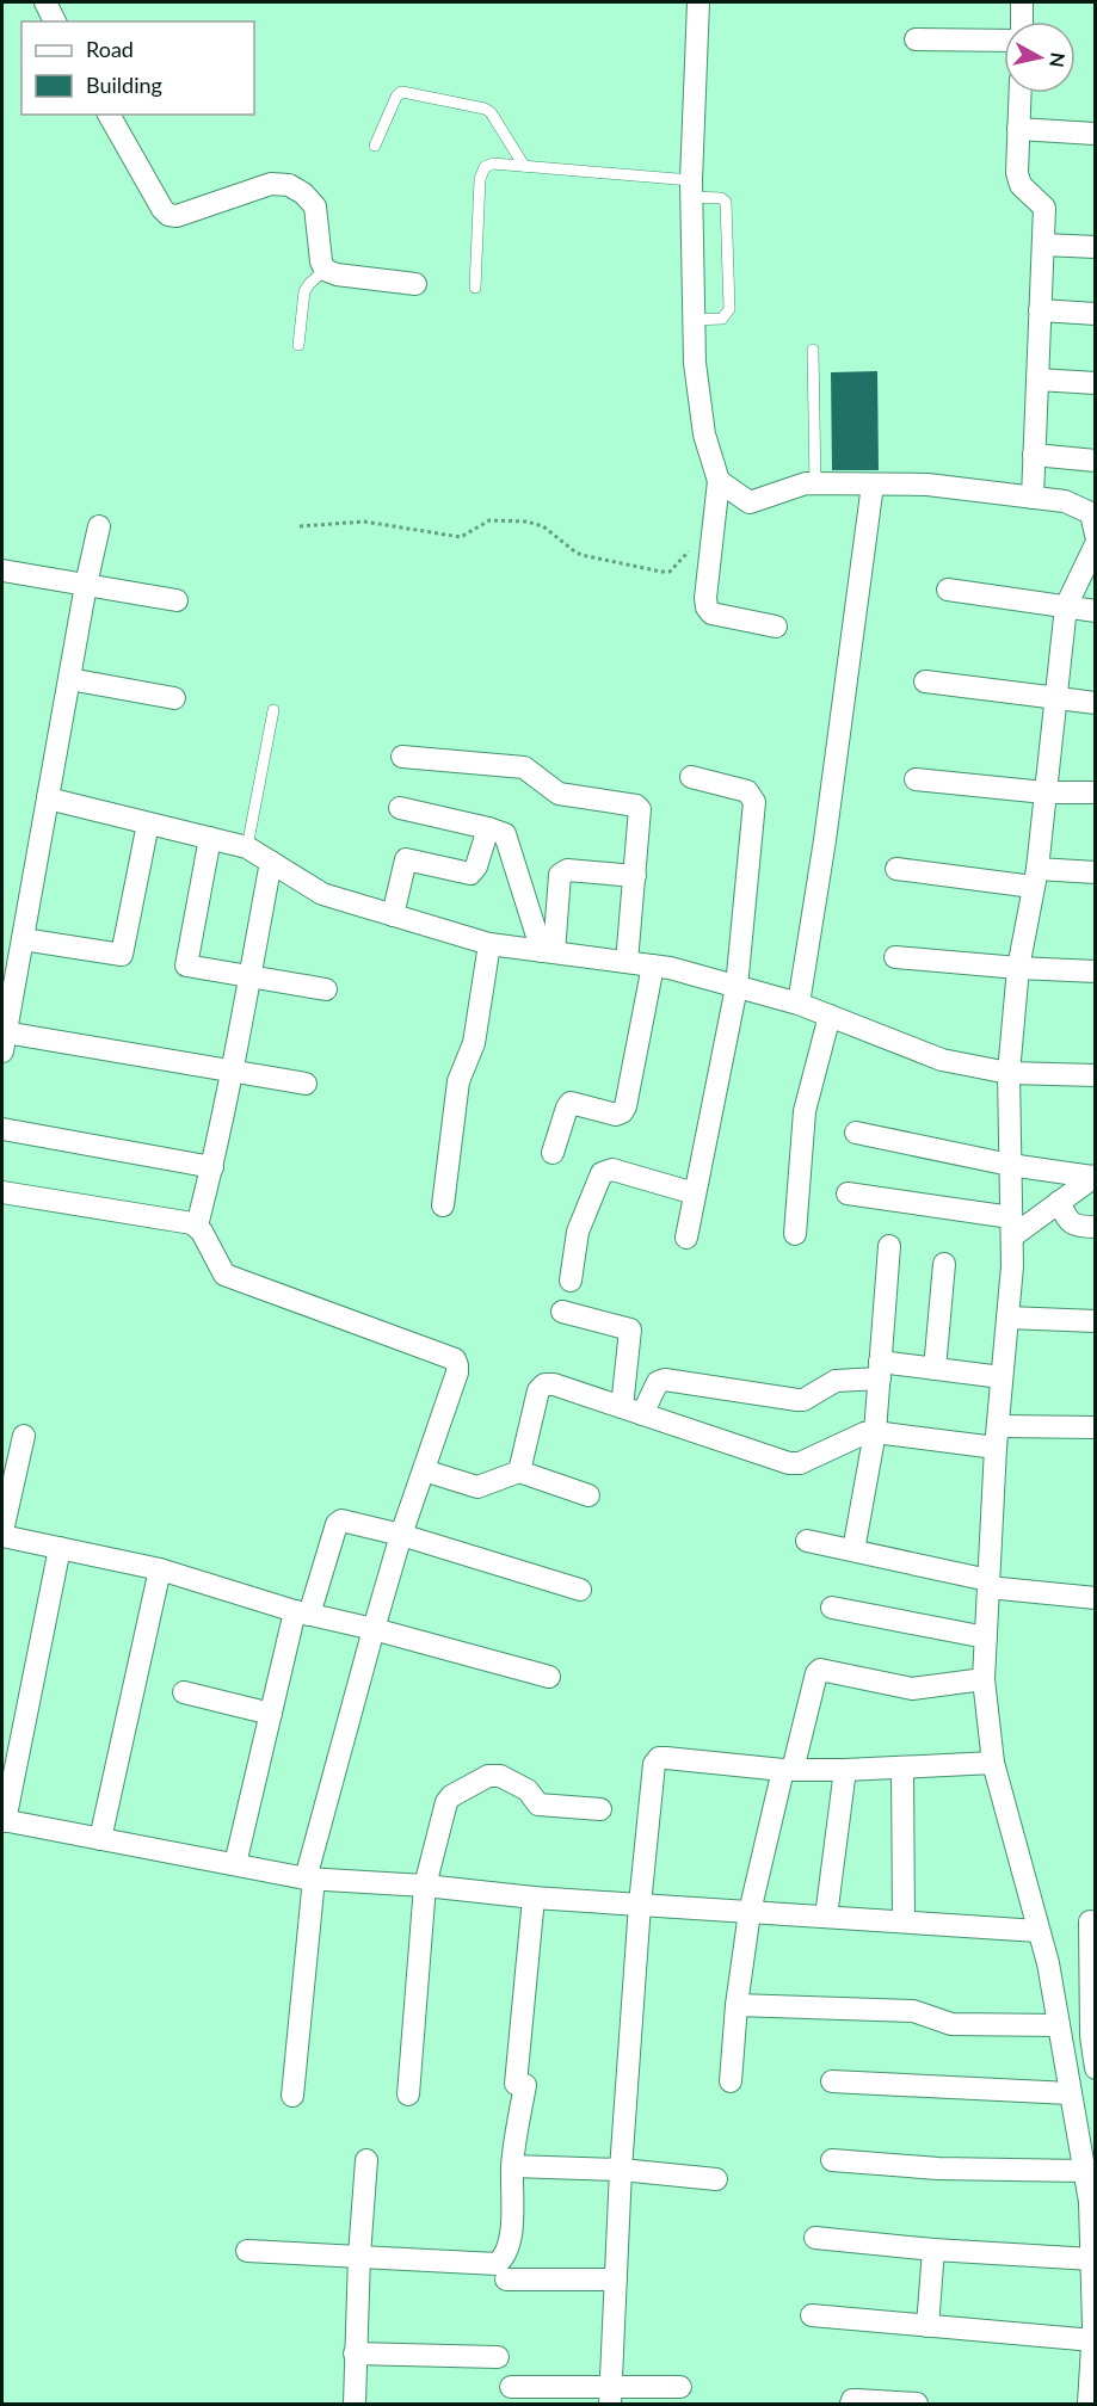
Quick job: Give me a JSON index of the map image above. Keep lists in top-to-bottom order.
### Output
{
  "legend": ["Road", "Building"],
  "north": "right"
}
